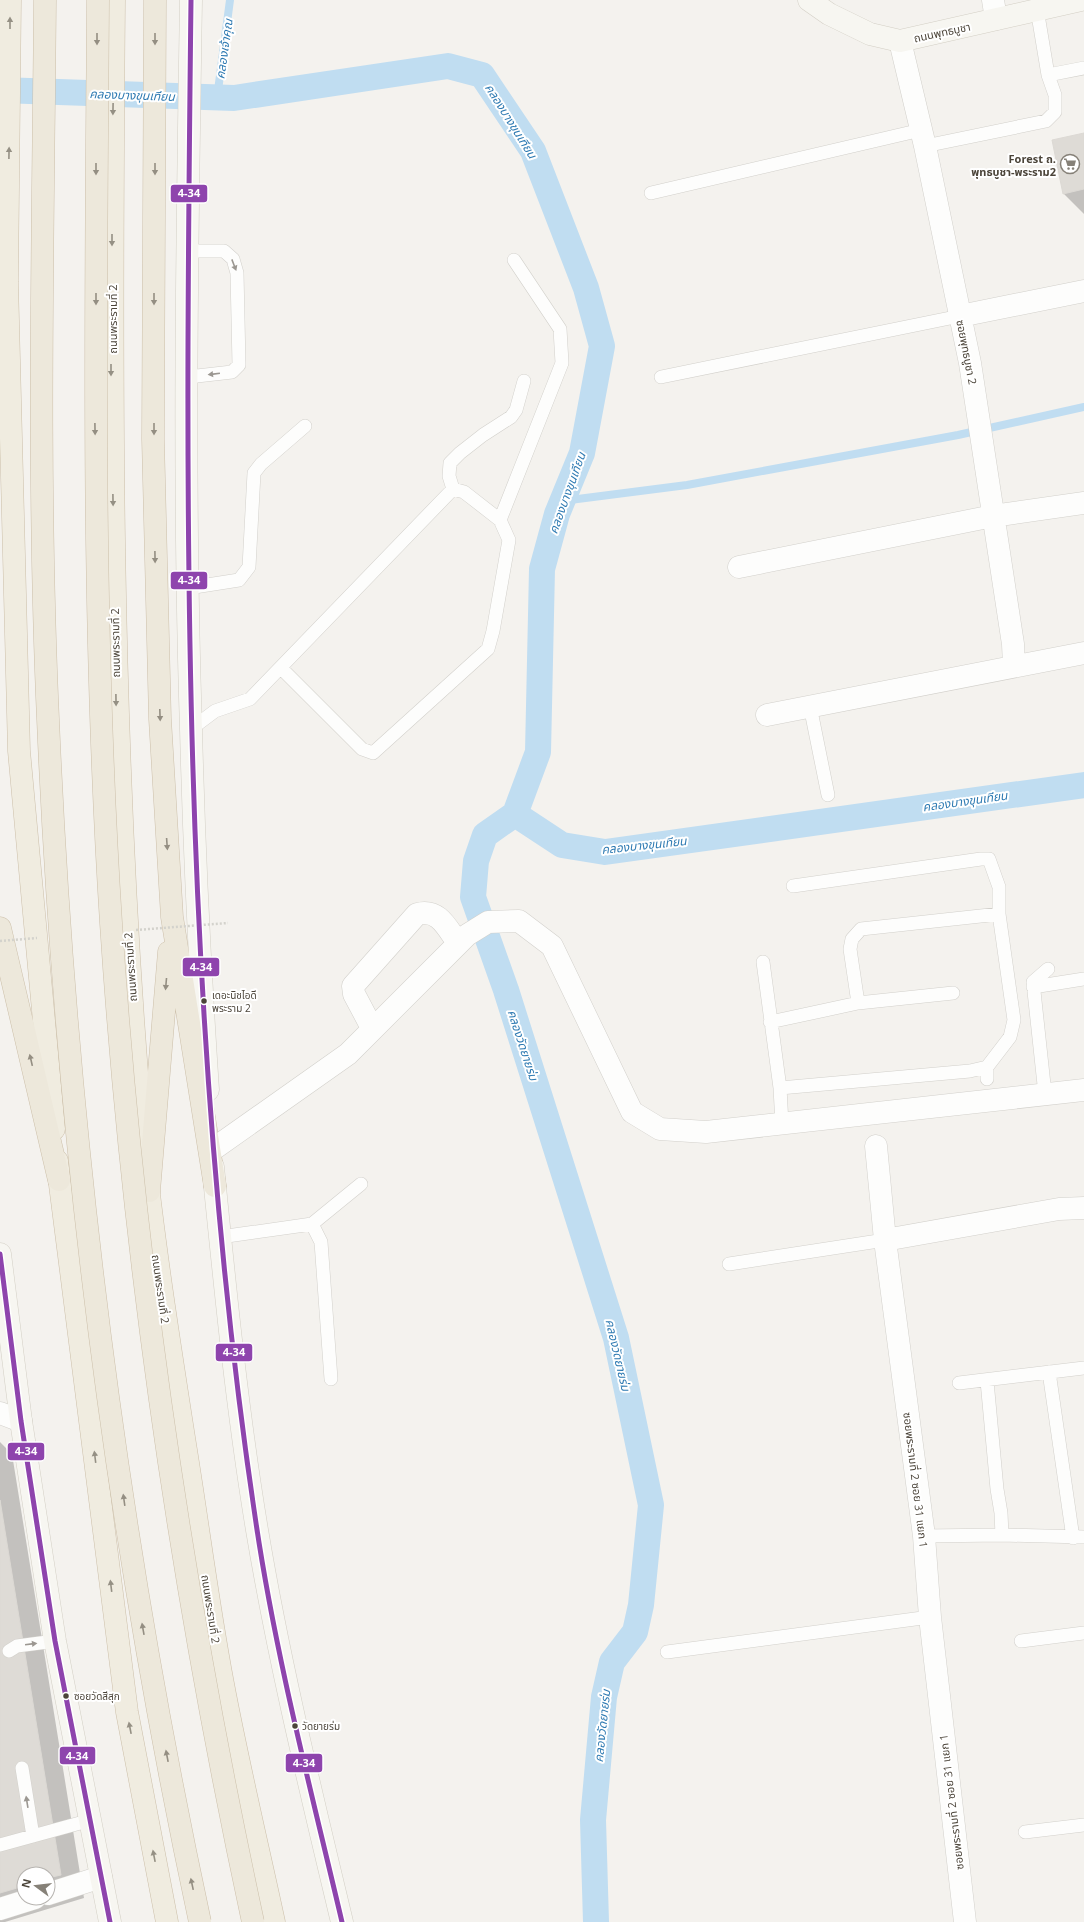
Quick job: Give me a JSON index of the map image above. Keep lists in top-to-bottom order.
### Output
{
  "streets": {
    "highway": ["ถนนพระรามที่ 2"],
    "main road": ["ถนนพุทธบูชา"],
    "street": ["ซอยพุทธบูชา 2", "ซอยพระรามที่ 2 ซอย 31 แยก 1"]
  },
  "crossings": [
    ["ถนนพุทธบูชา", "ซอยพุทธบูชา 2"]
  ],
  "water": ["คลองเจ้าคุณ", "คลองบางขุนเทียน", "คลองวัดยายร่ม"],
  "places": {
    "supermarket": ["Forest ถ. พุทธบูชา-พระราม2"],
    "other": ["เดอะนิชไอดี พระราม 2", "ซอยวัดสีสุก", "วัดยายร่ม"]
  },
  "lines": ["transit line 4-34"],
  "north": "left"
}
